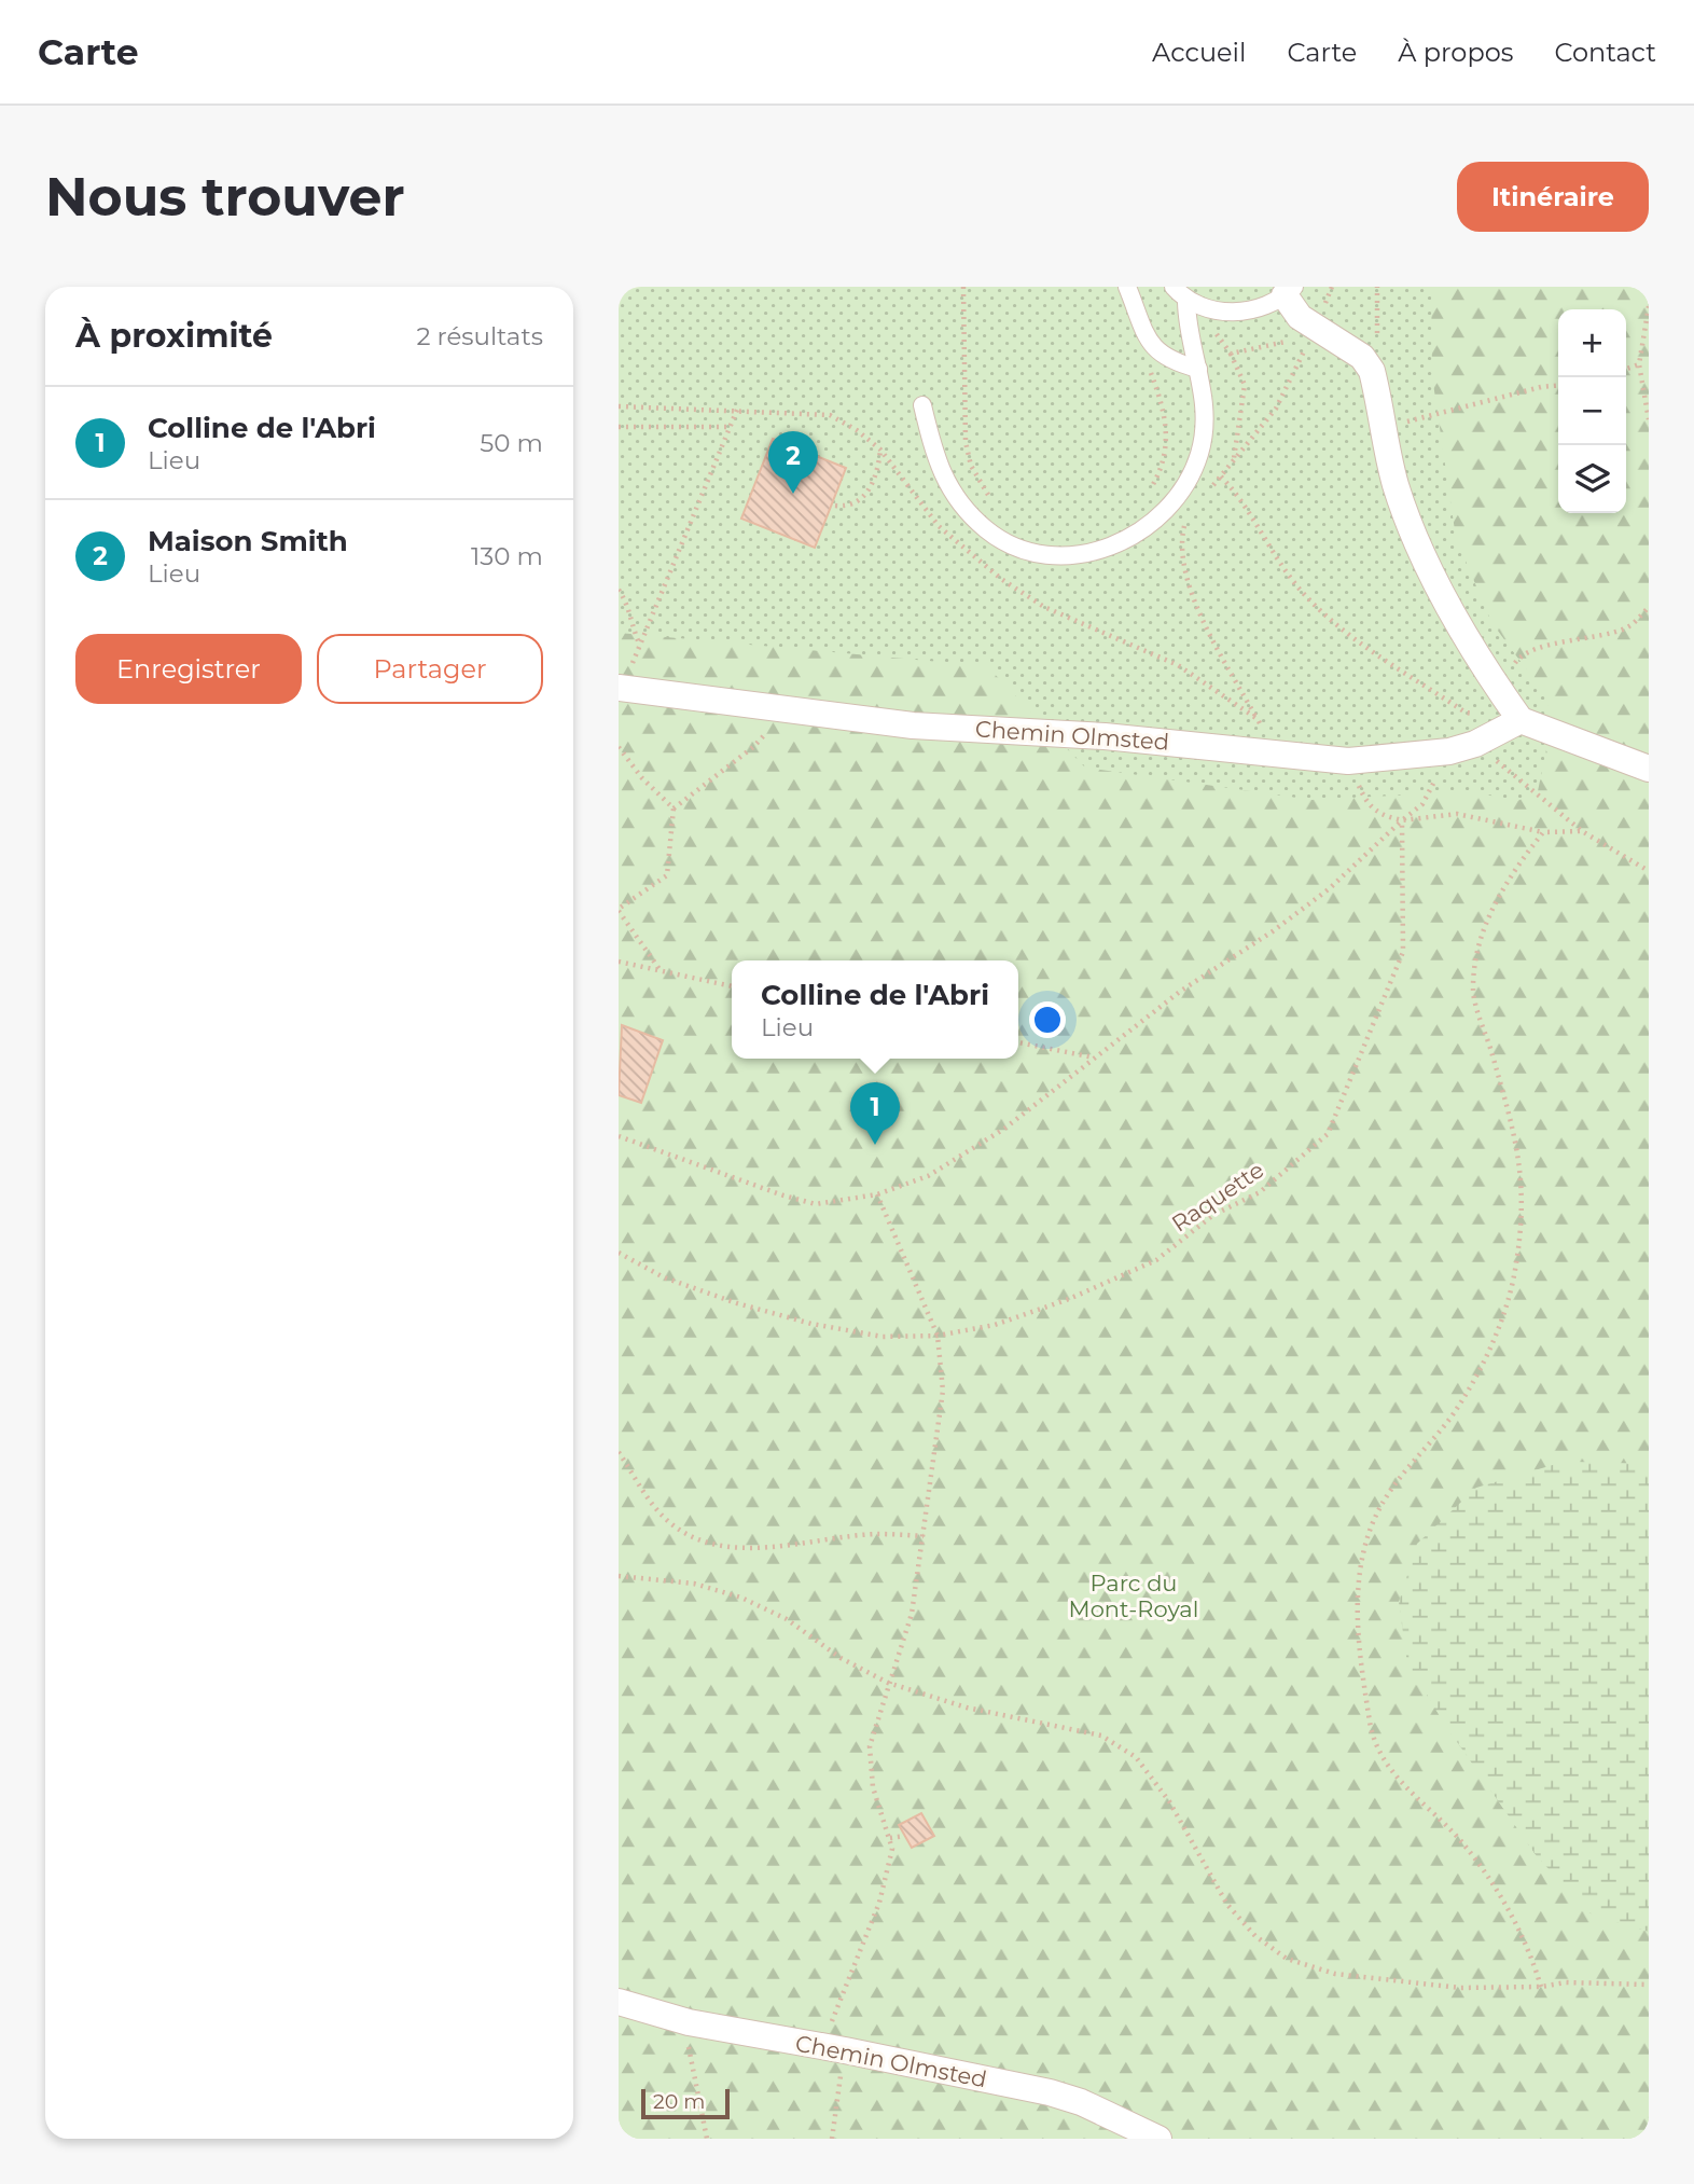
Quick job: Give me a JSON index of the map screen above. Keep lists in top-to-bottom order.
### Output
{
  "streets": {
    "street": ["Chemin Olmsted"],
    "path": ["Raquette"]
  },
  "parks": ["Parc du Mont-Royal"],
  "scale_bar": "20 m",
  "page": {
    "header": "Carte",
    "nav": [
      "Accueil",
      "Carte",
      "À propos",
      "Contact"
    ],
    "buttons": [
      "Itinéraire",
      ["Enregistrer", "Partager"]
    ],
    "title": "Nous trouver",
    "heading": ["À proximité", "2 résultats"],
    "map_buttons": ["+", "−"],
    "list": [
      {
        "mark": "1",
        "name": "Colline de l'Abri",
        "note": "Lieu",
        "value": "50 m"
      },
      {
        "mark": "2",
        "name": "Maison Smith",
        "note": "Lieu",
        "value": "130 m"
      }
    ],
    "pins": ["2", "1"],
    "popup": ["Colline de l'Abri", "Lieu"],
    "scale": "20 m"
  }
}
